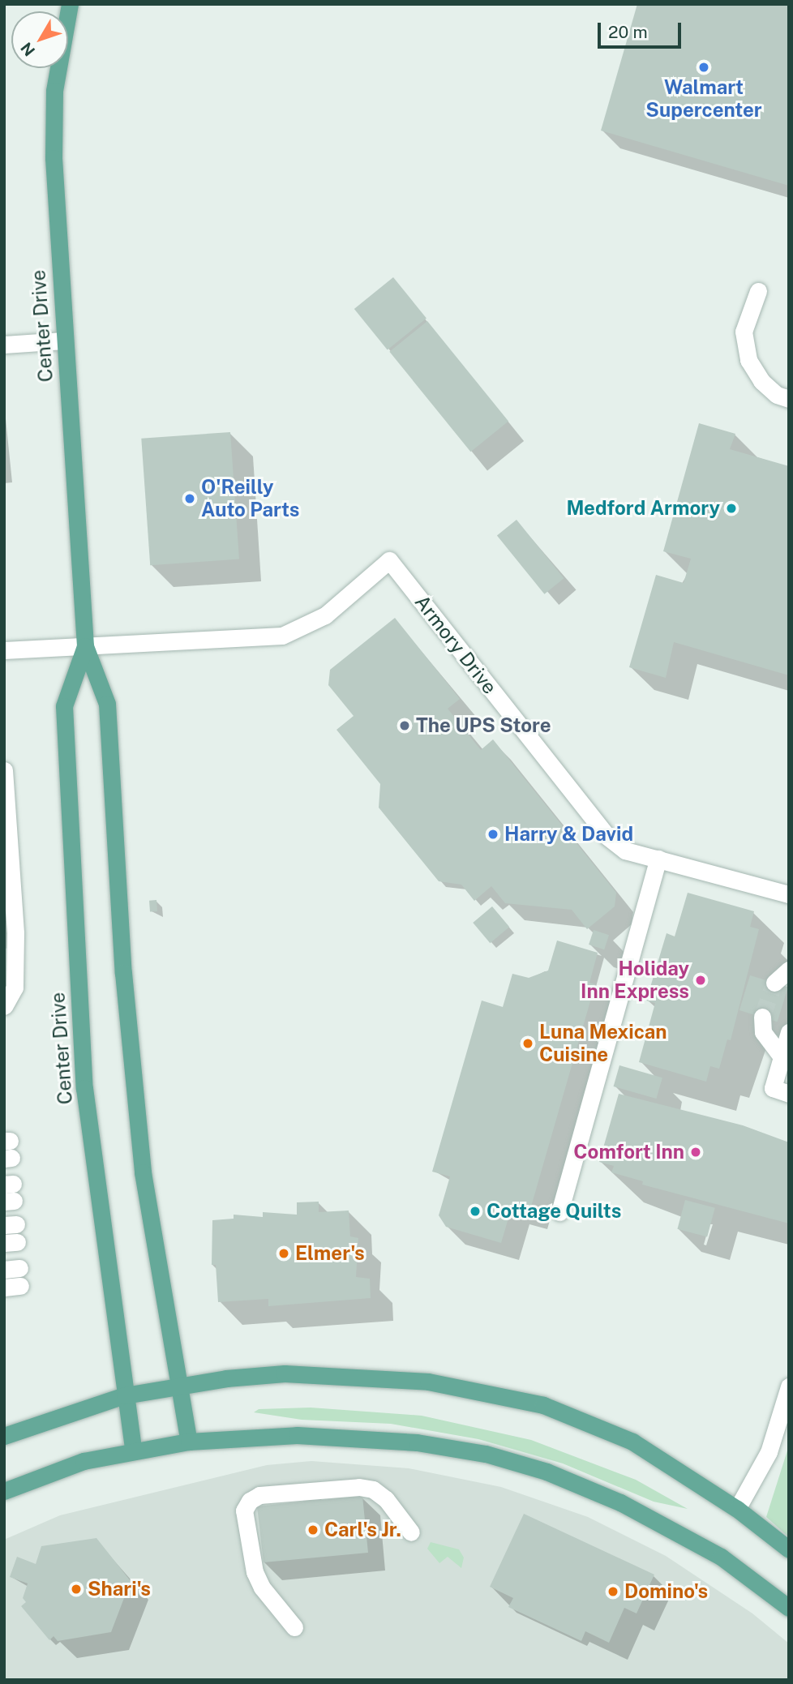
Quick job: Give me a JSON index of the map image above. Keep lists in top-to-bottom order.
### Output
{
  "streets": {
    "main road": ["Center Drive"],
    "street": ["Armory Drive"]
  },
  "crossings": [
    ["Center Drive", "Armory Drive"]
  ],
  "places": [
    "Walmart Supercenter",
    "O'Reilly Auto Parts",
    "Medford Armory",
    "The UPS Store",
    "Harry & David",
    "Holiday Inn Express",
    "Luna Mexican Cuisine",
    "Comfort Inn",
    "Cottage Quilts",
    "Elmer's",
    "Carl's Jr.",
    "Shari's",
    "Domino's"
  ],
  "scale_bar": "20 m",
  "north": "bottom left"
}
